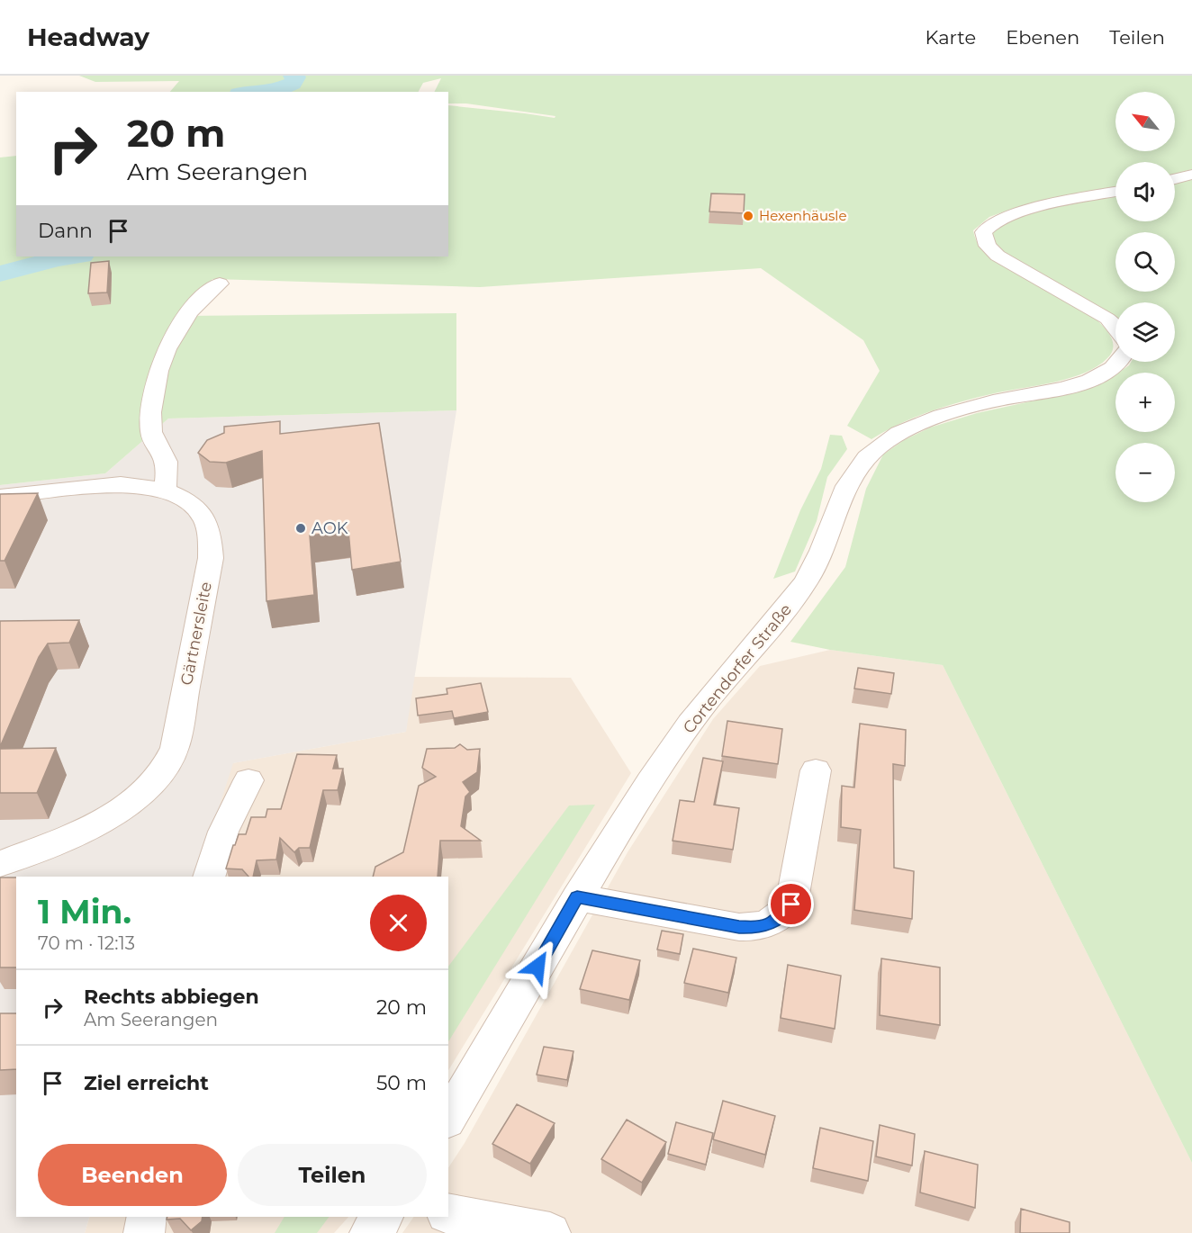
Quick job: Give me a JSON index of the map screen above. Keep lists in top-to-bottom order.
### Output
{
  "streets": {
    "street": ["Gärtnersleite", "Cortendorfer Straße"]
  },
  "places": ["Hexenhäusle", "AOK"],
  "north": "top left",
  "page": {
    "header": "Headway",
    "nav": ["Karte", "Ebenen", "Teilen"],
    "map_buttons": ["+", "−"],
    "turn": ["20 m", "Am Seerangen"],
    "then": "Dann",
    "heading": ["1 Min.", "70 m · 12:13"],
    "list": [
      {
        "name": "Rechts abbiegen",
        "note": "Am Seerangen",
        "value": "20 m"
      },
      {
        "name": "Ziel erreicht",
        "value": "50 m"
      }
    ],
    "buttons": ["Beenden", "Teilen"]
  }
}
